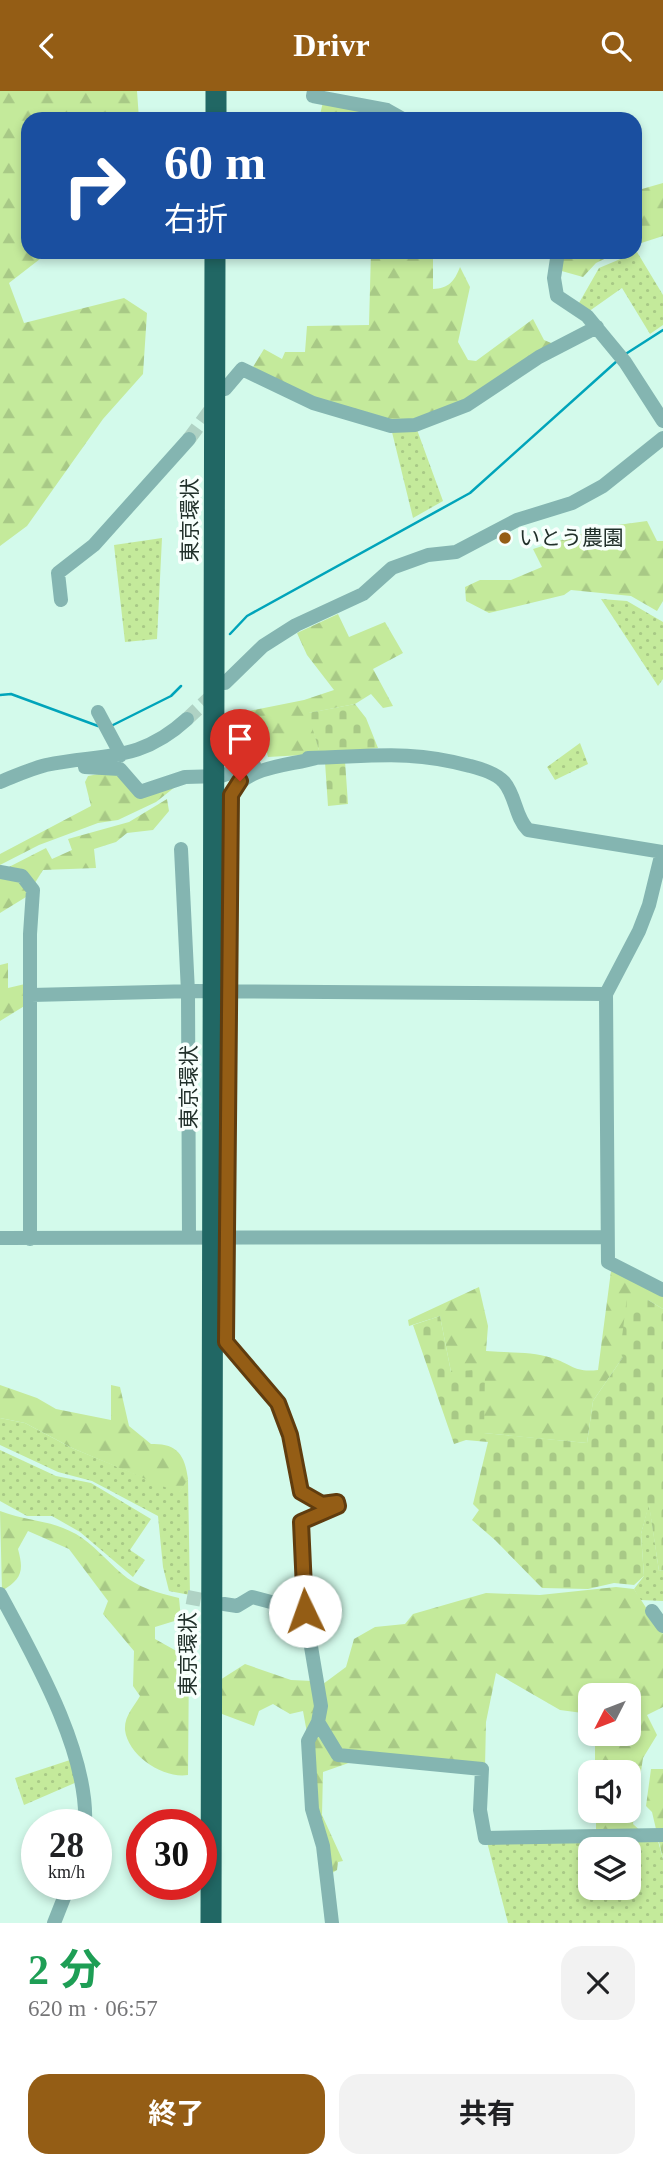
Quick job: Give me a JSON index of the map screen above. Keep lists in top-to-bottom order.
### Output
{
  "streets": {
    "highway": ["東京環状"]
  },
  "places": ["いとう農園"],
  "north": "bottom left",
  "page": {
    "header": "Drivr",
    "turn": ["60 m", "右折"],
    "speed": "28 km/h",
    "limit": "30",
    "heading": ["2 分", "620 m · 06:57"],
    "buttons": ["終了", "共有"]
  }
}
